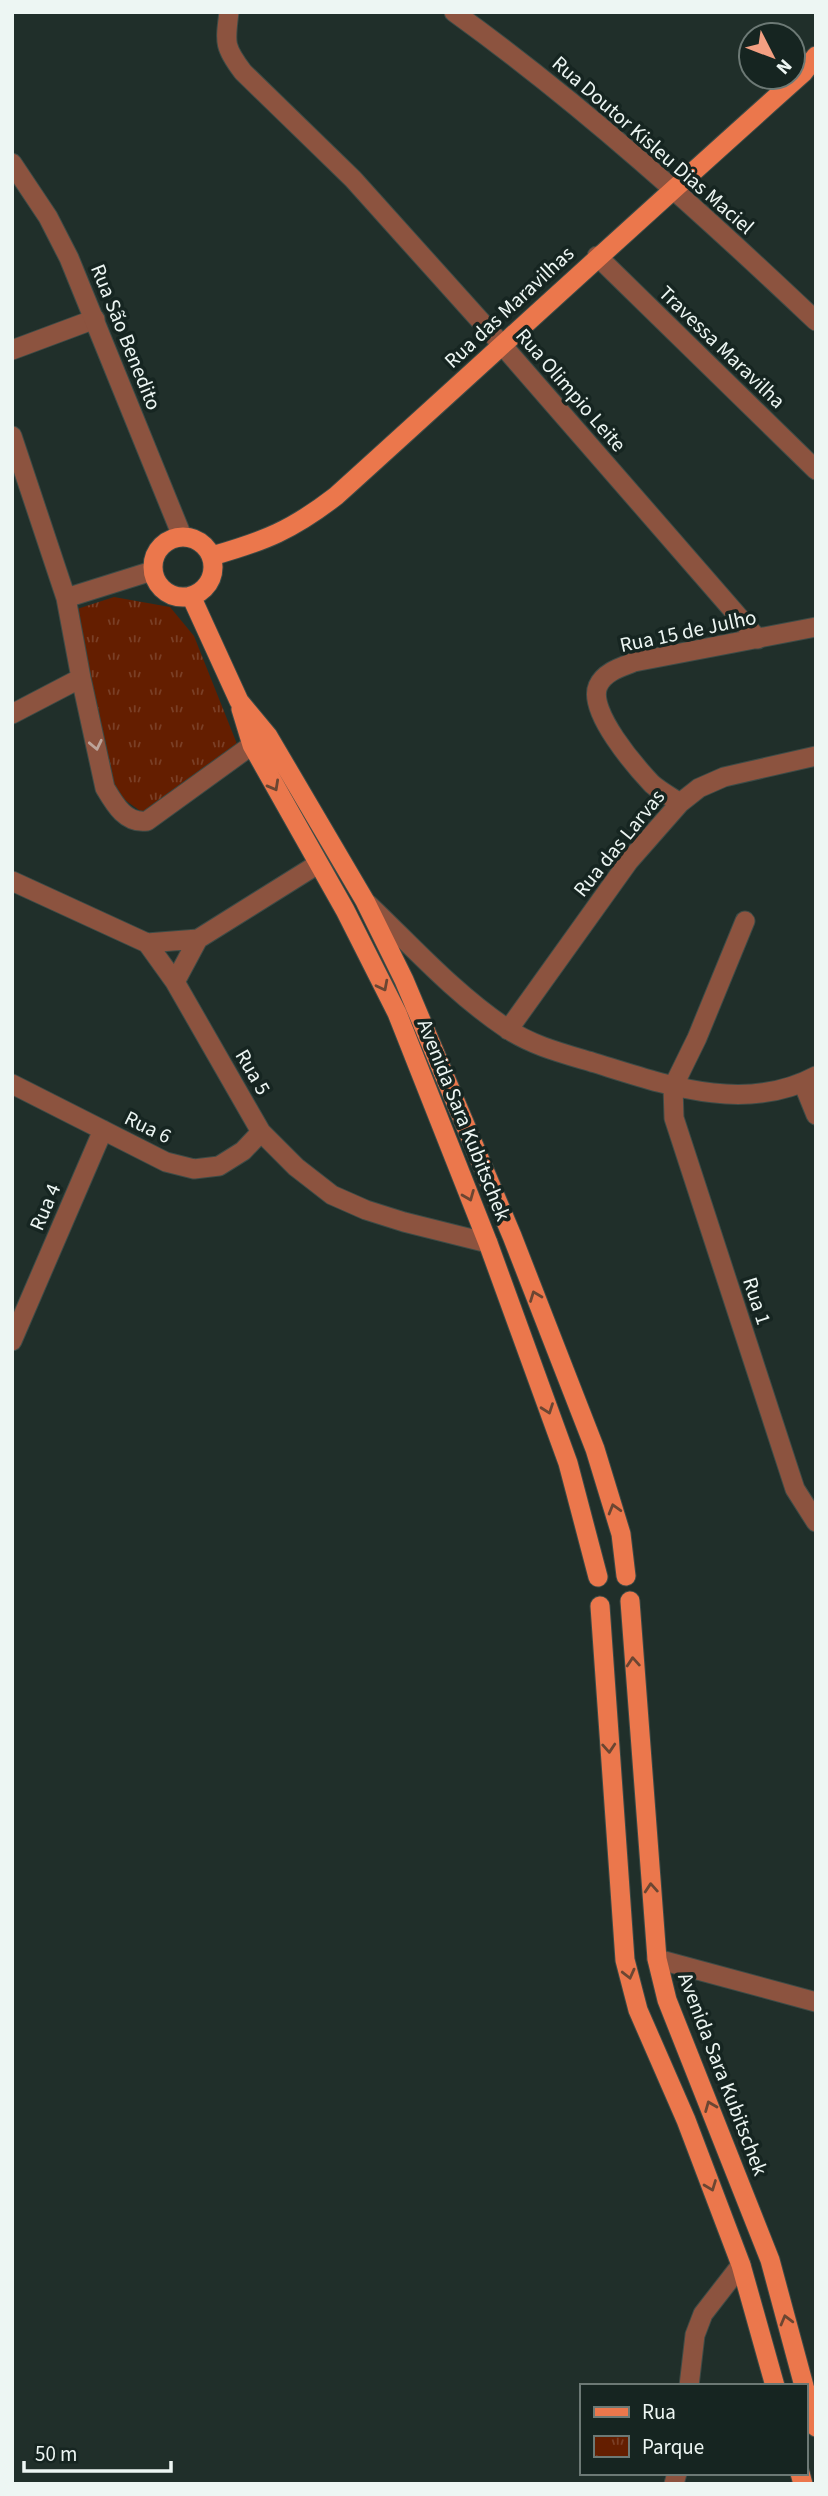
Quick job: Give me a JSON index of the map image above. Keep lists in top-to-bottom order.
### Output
{
  "streets": {
    "main road": ["Rua das Maravilhas", "Avenida Sara Kubitschek"],
    "street": [
      "Rua Doutor Kisleu Dias Maciel",
      "Rua São Benedito",
      "Travessa Maravilha",
      "Rua Olimpio Leite",
      "Rua 15 de Julho",
      "Rua das Larvas",
      "Rua 5",
      "Rua 6",
      "Rua 4",
      "Rua 1"
    ]
  },
  "crossings": [
    ["Rua Doutor Kisleu Dias Maciel", "Rua das Maravilhas"],
    ["Rua das Maravilhas", "Rua São Benedito"],
    ["Rua das Maravilhas", "Travessa Maravilha"],
    ["Rua das Maravilhas", "Rua Olimpio Leite"],
    ["Rua Olimpio Leite", "Rua 15 de Julho"],
    ["Rua 15 de Julho", "Rua das Larvas"],
    ["Rua 5", "Avenida Sara Kubitschek"],
    ["Rua 5", "Rua 6"],
    ["Rua 6", "Rua 4"]
  ],
  "legend": ["Rua", "Parque"],
  "scale_bar": "50 m",
  "north": "bottom right"
}
